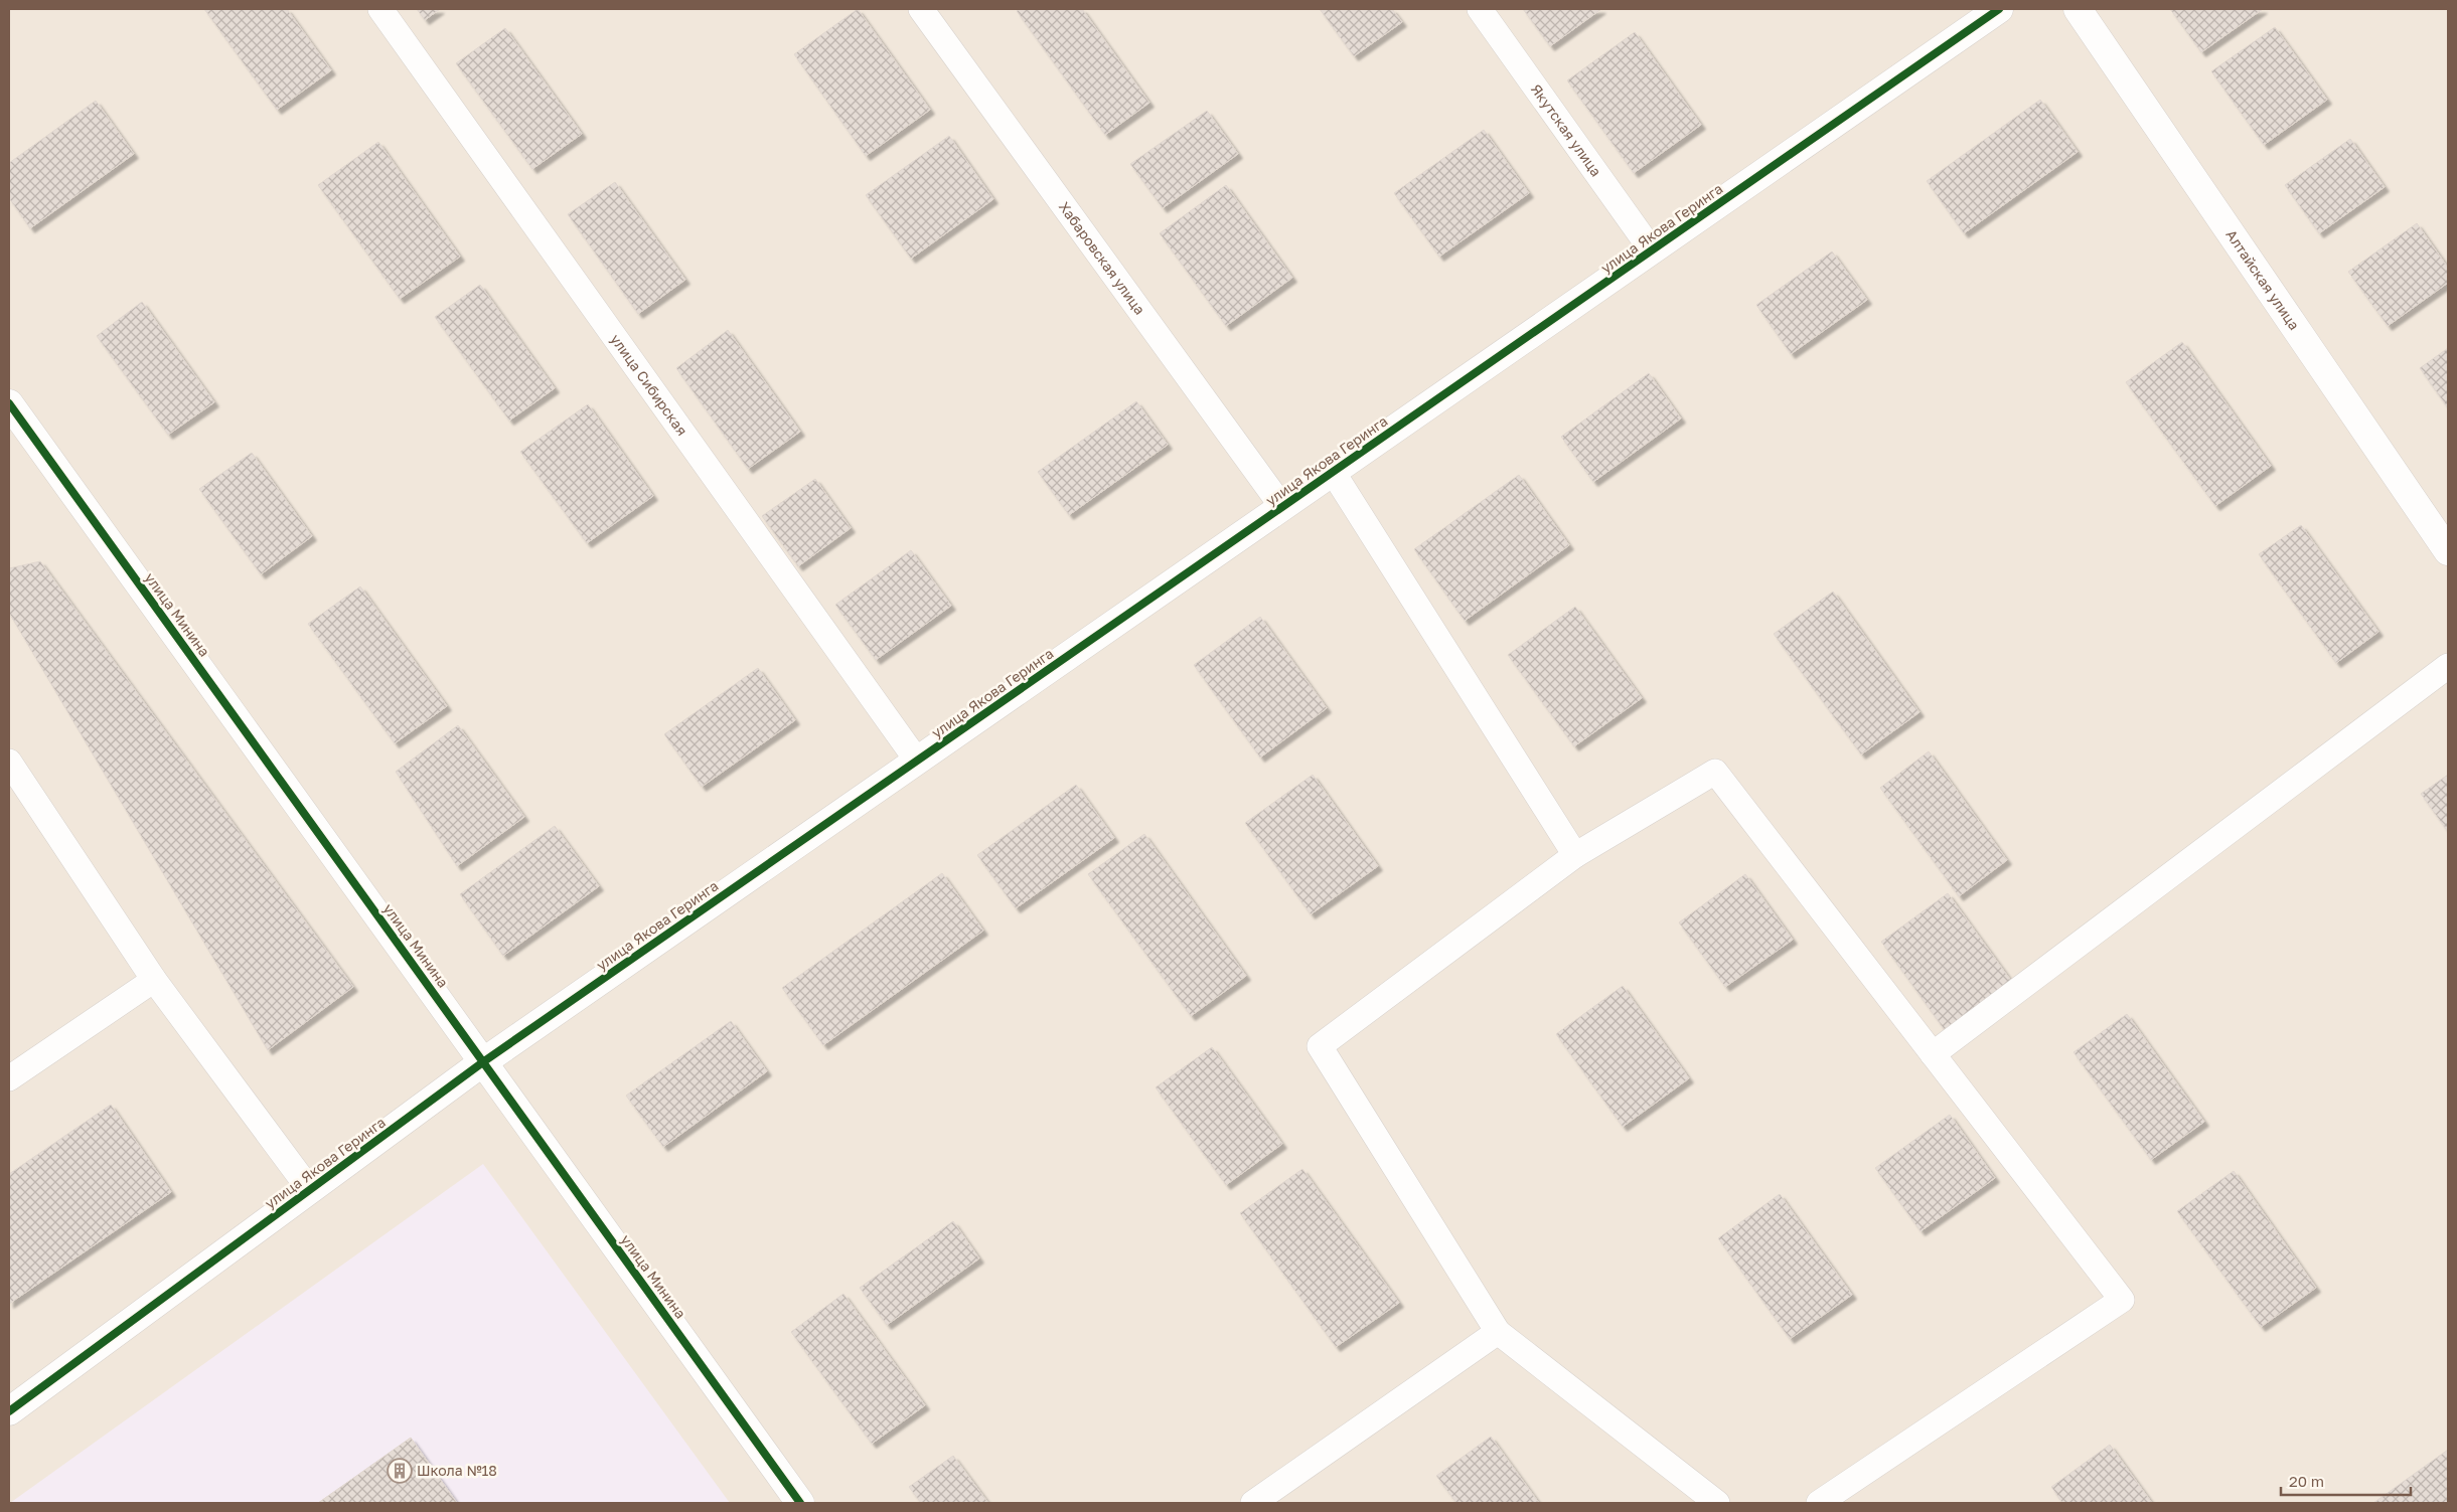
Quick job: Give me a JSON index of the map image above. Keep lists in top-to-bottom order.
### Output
{
  "streets": {
    "street": ["улица Якова Геринга", "Алтайская улица", "улица Минина"],
    "lane": ["Якутская улица", "Хабаровская улица", "улица Сибирская"]
  },
  "crossings": [
    ["Якутская улица", "улица Якова Геринга"],
    ["улица Якова Геринга", "Хабаровская улица"],
    ["улица Якова Геринга", "улица Сибирская"],
    ["улица Якова Геринга", "улица Минина"]
  ],
  "places": {
    "building": ["Школа №18"]
  },
  "scale_bar": "20 m"
}
